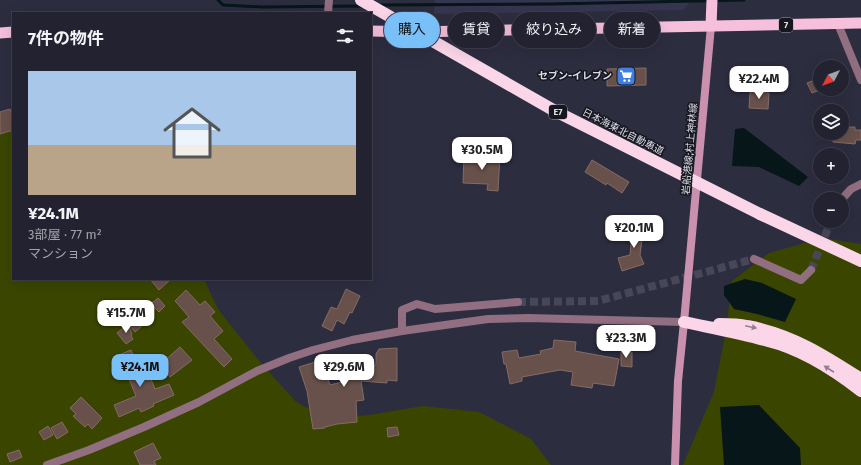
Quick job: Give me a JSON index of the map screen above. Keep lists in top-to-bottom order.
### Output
{
  "streets": {
    "highway": ["7", "E7", "日本海東北自動車道"],
    "main road": ["岩船港線;村上神林線"]
  },
  "crossings": [
    ["7", "岩船港線;村上神林線"]
  ],
  "places": {
    "supermarket": ["セブン-イレブン"]
  },
  "north": "bottom left",
  "page": {
    "chip": [
      "購入",
      "賃貸",
      "絞り込み",
      "新着"
    ],
    "heading": "7件の物件",
    "map_buttons": ["+", "−"],
    "list": [
      {
        "name": "¥24.1M",
        "note": "3部屋 · 77 m² · マンション"
      }
    ],
    "price": [
      "¥22.4M",
      "¥30.5M",
      "¥20.1M",
      "¥15.7M",
      "¥23.3M",
      "¥24.1M",
      "¥29.6M"
    ]
  }
}
